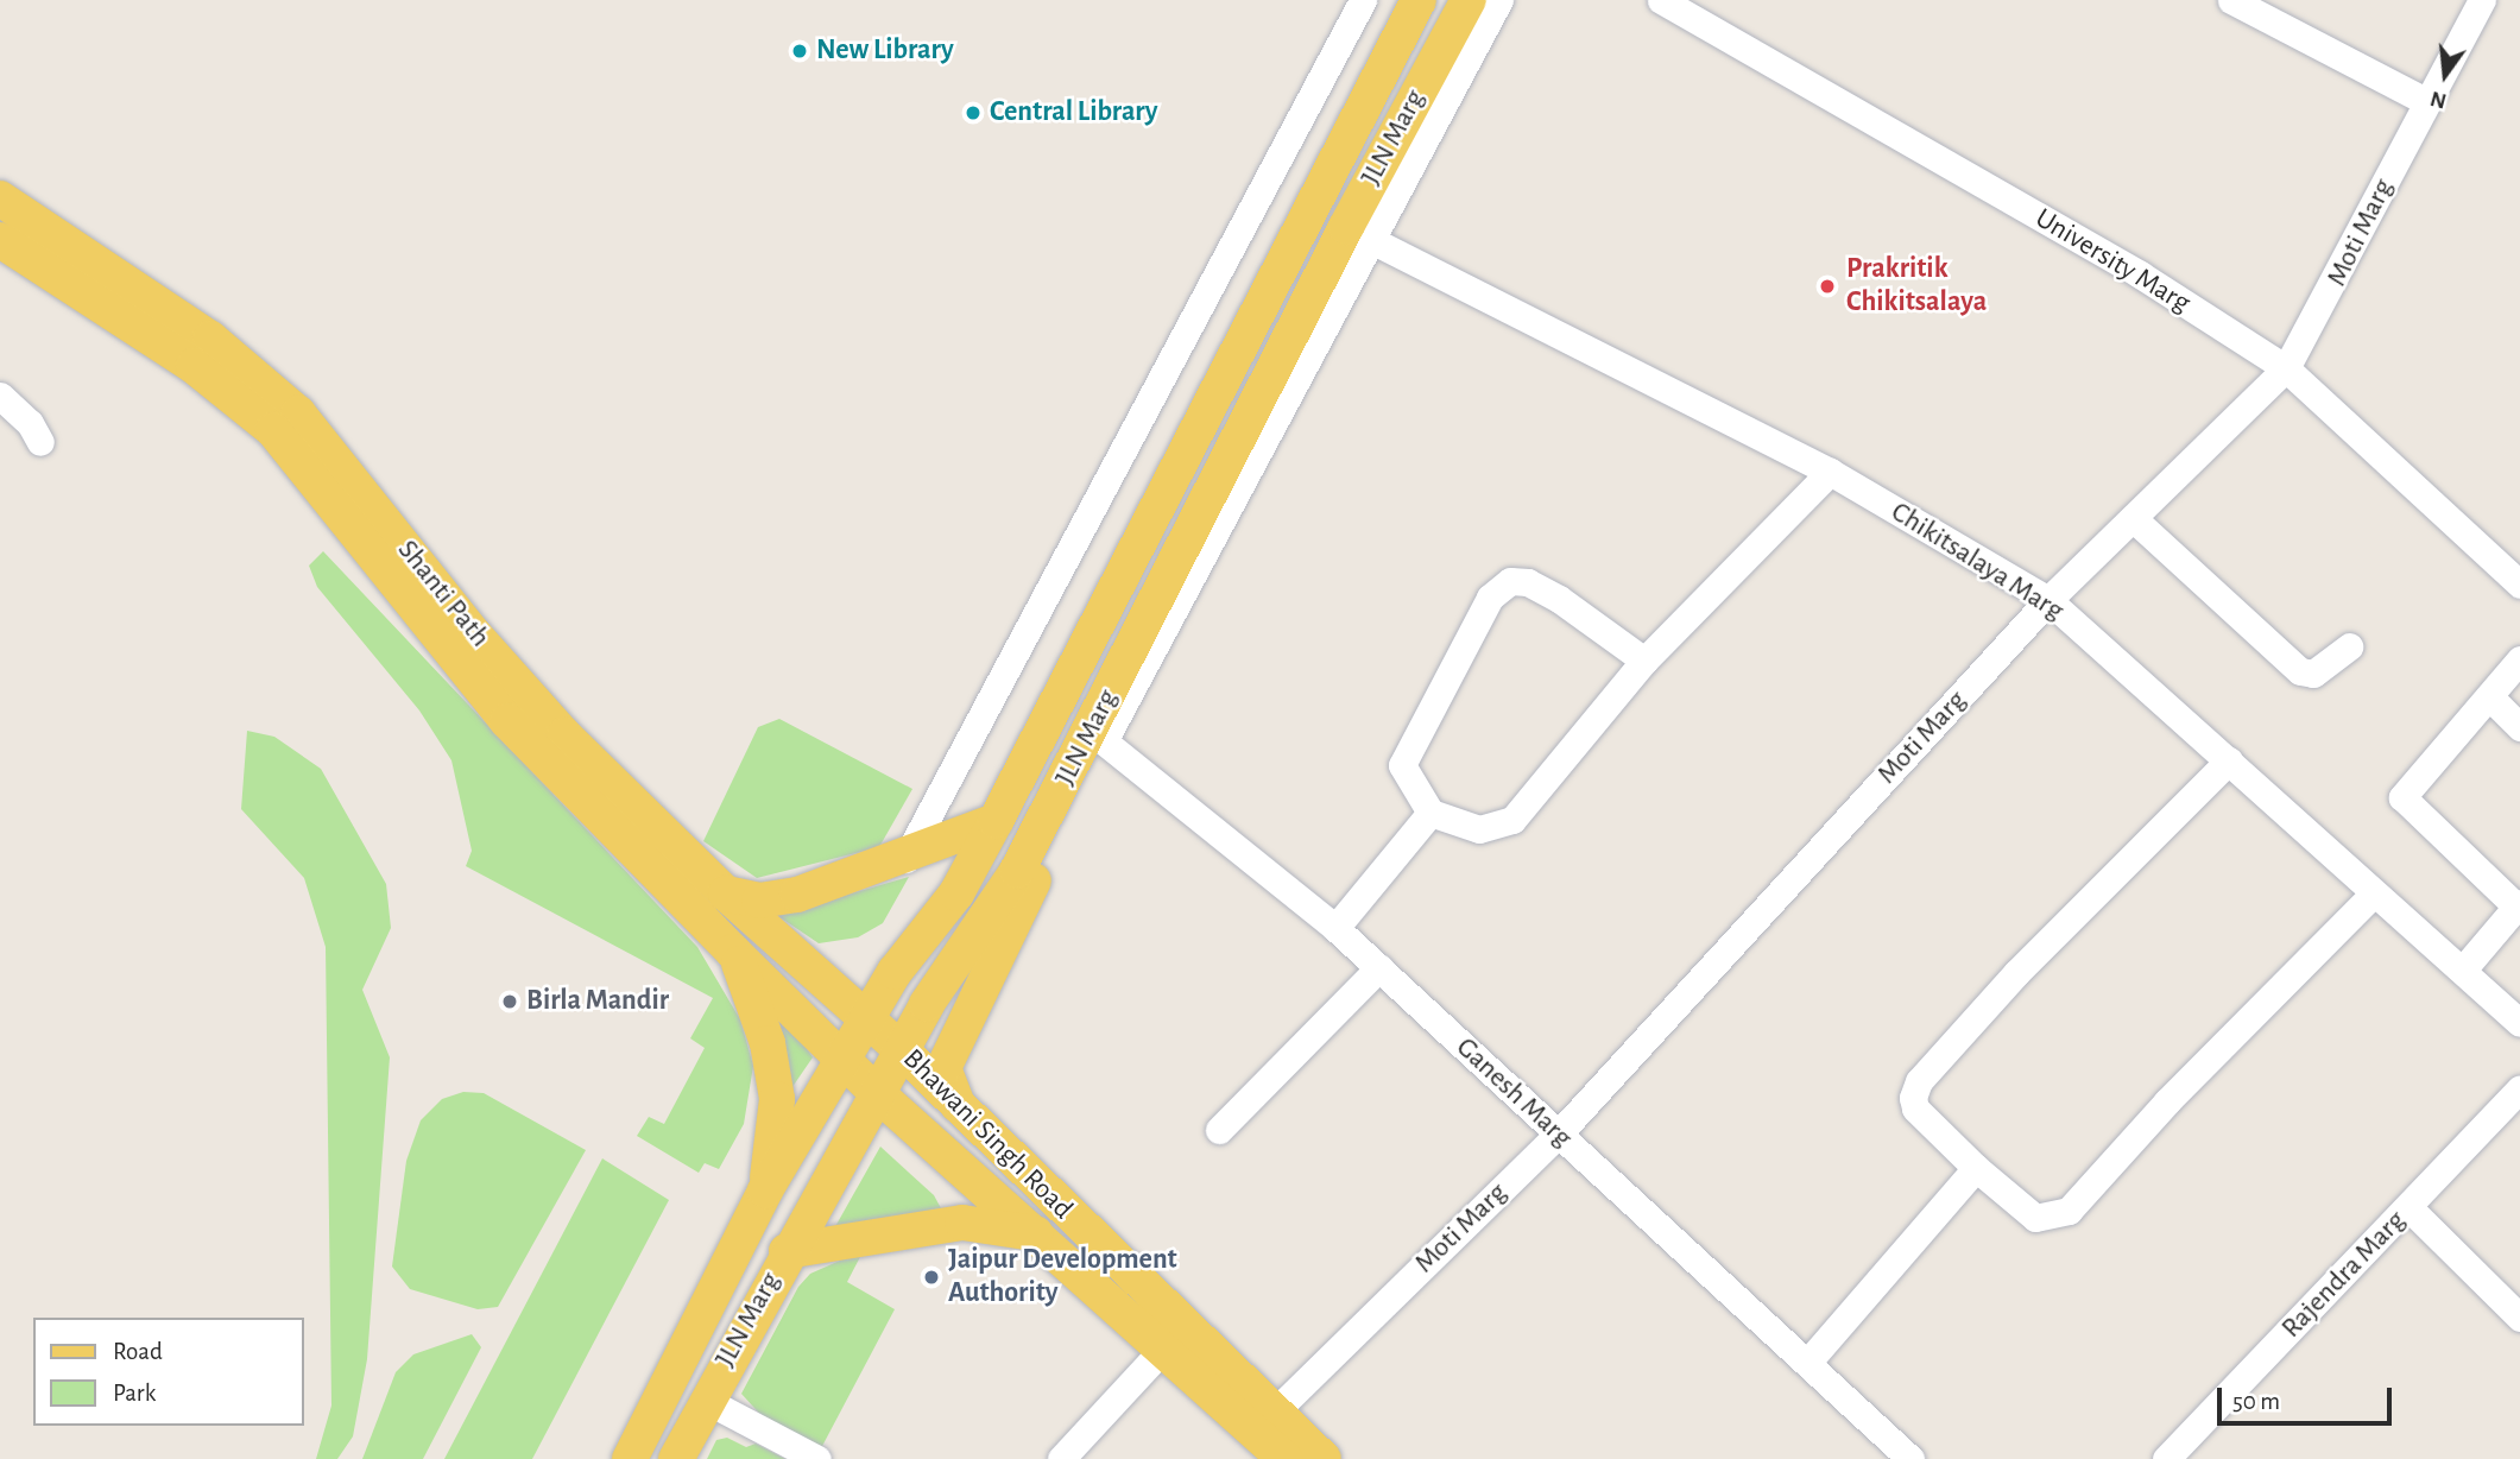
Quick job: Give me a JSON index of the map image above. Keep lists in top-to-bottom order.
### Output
{
  "streets": {
    "main road": ["JLN Marg", "Shanti Path", "Bhawani Singh Road"],
    "street": [
      "Moti Marg",
      "University Marg",
      "Chikitsalaya Marg",
      "Ganesh Marg",
      "Rajendra Marg"
    ]
  },
  "crossings": [
    ["JLN Marg", "Chikitsalaya Marg"],
    ["JLN Marg", "Shanti Path"],
    ["JLN Marg", "Ganesh Marg"],
    ["JLN Marg", "Bhawani Singh Road"],
    ["Moti Marg", "University Marg"],
    ["Moti Marg", "Chikitsalaya Marg"],
    ["Moti Marg", "Ganesh Marg"],
    ["Moti Marg", "Bhawani Singh Road"],
    ["Shanti Path", "Bhawani Singh Road"]
  ],
  "places": [
    "New Library",
    "Central Library",
    "Prakritik Chikitsalaya",
    "Birla Mandir",
    "Jaipur Development Authority"
  ],
  "legend": ["Road", "Park"],
  "scale_bar": "50 m",
  "north": "bottom"
}
